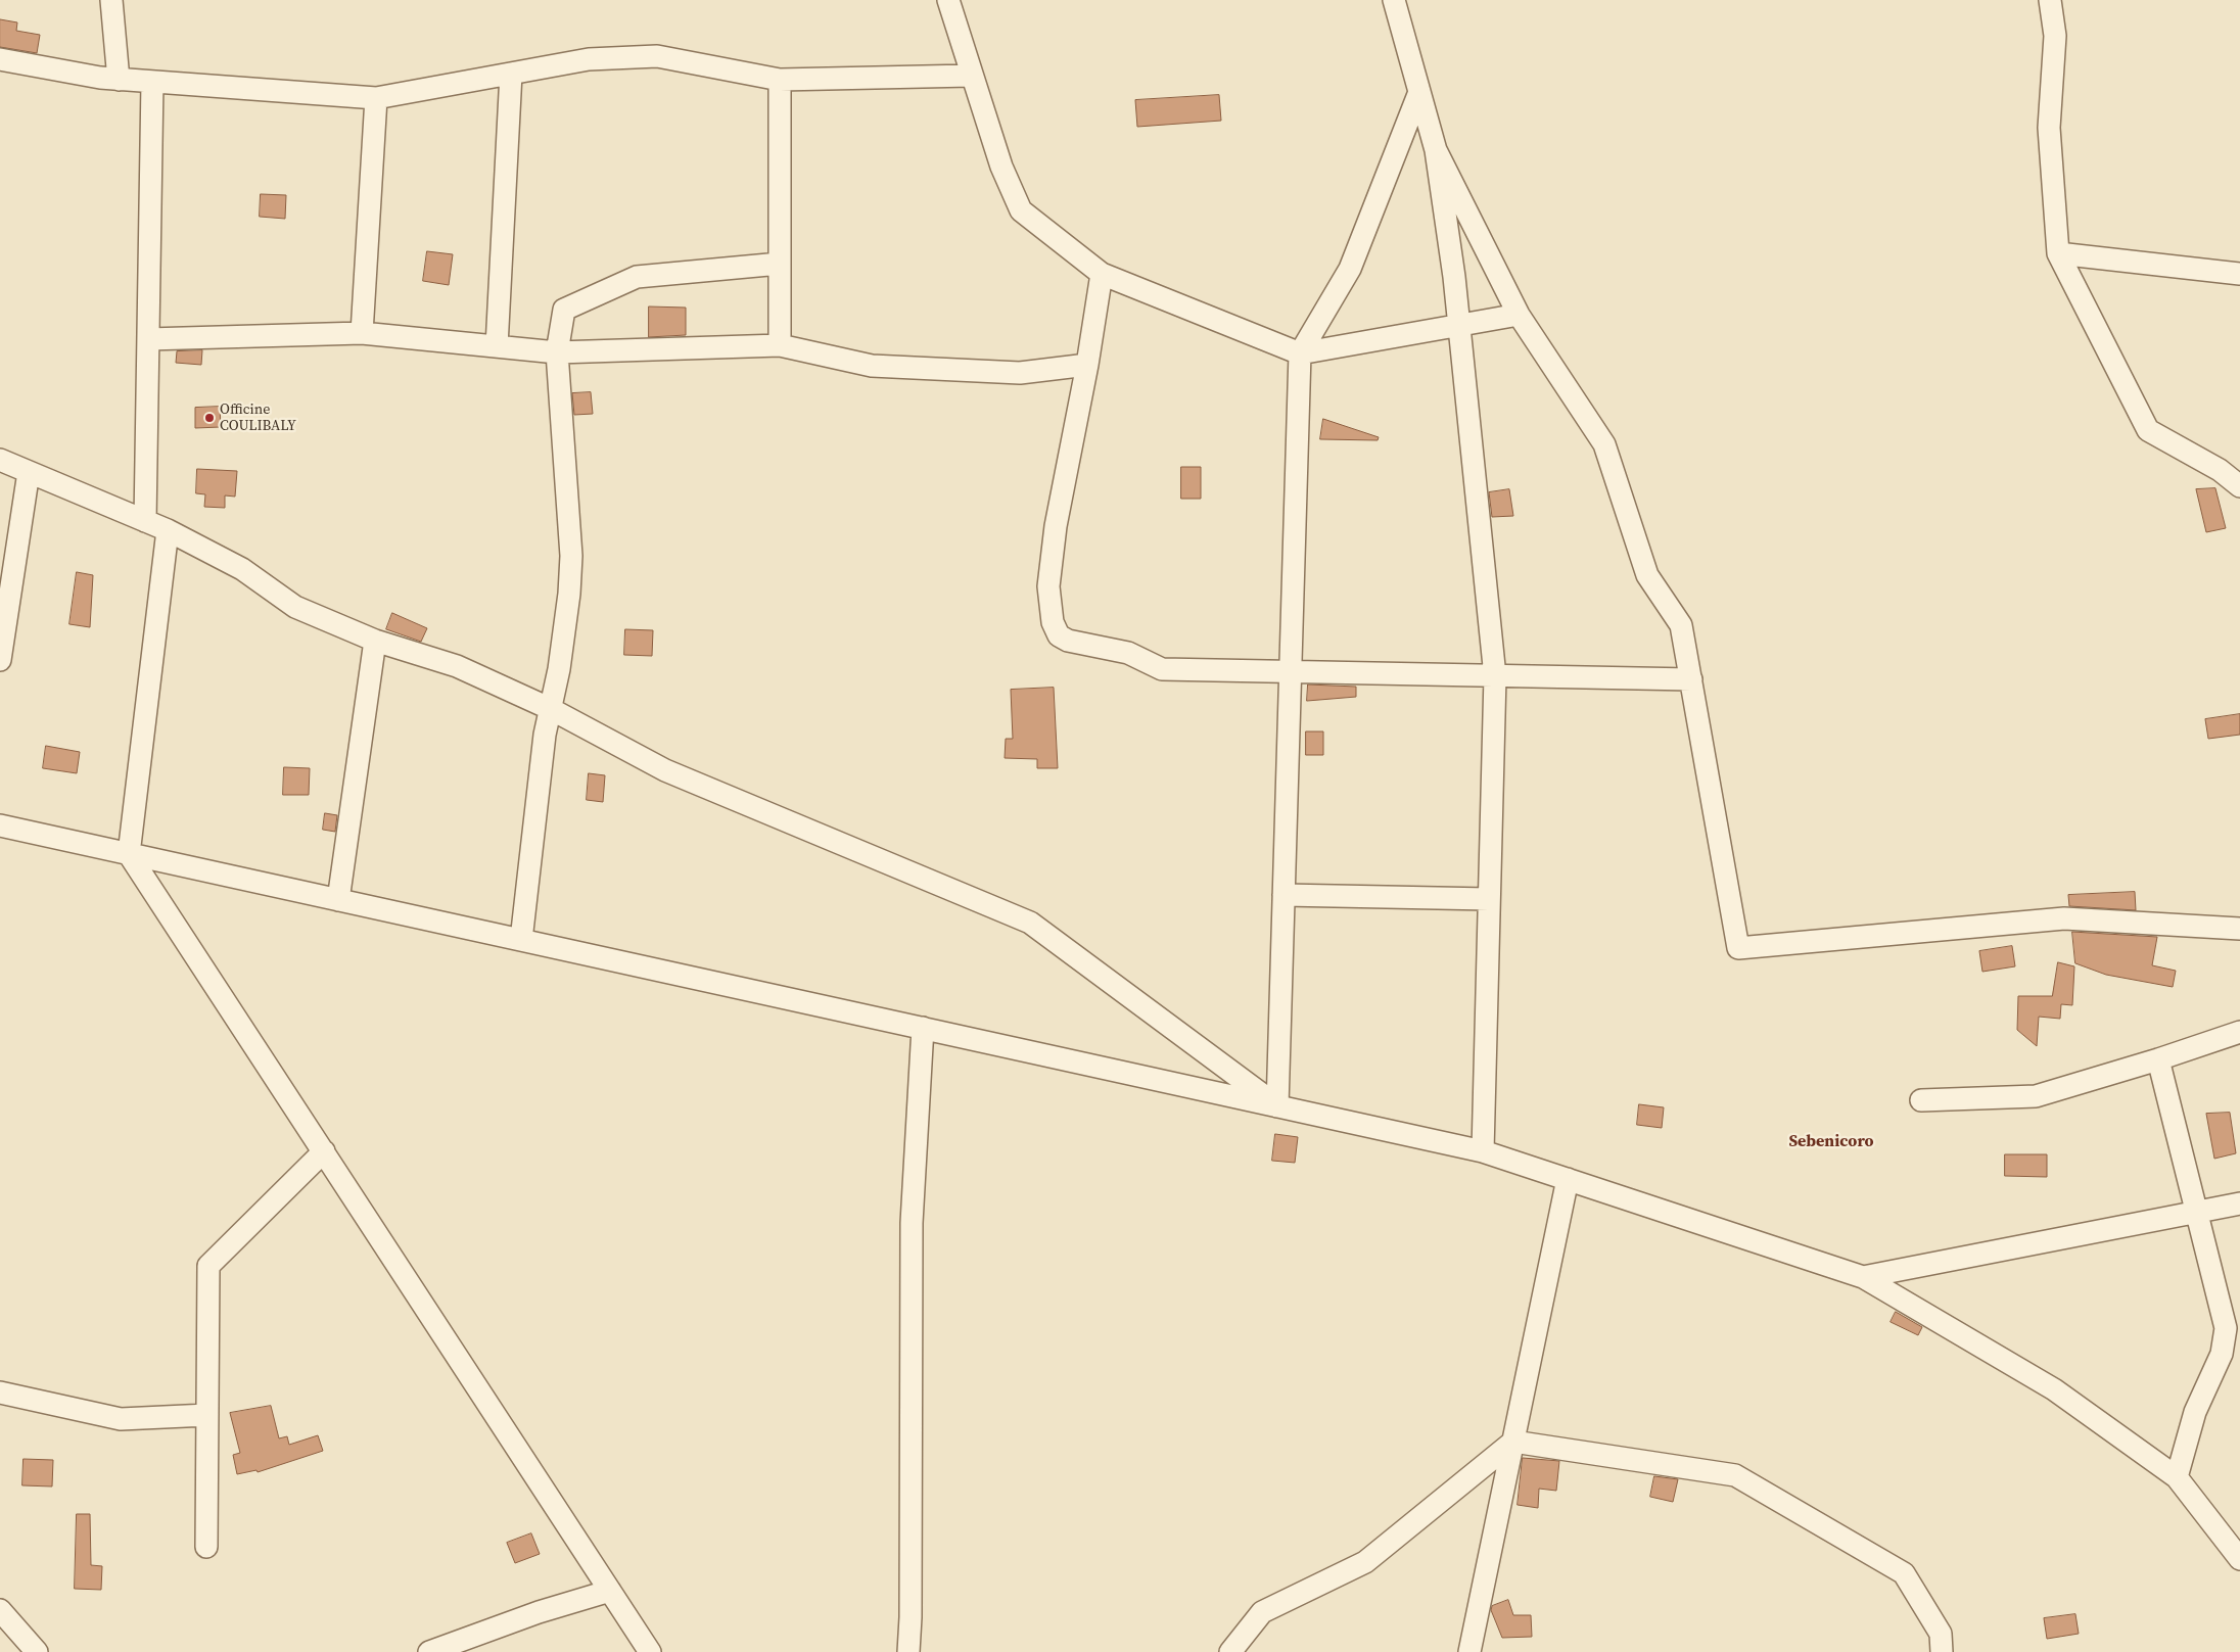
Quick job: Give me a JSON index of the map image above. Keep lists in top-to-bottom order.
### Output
{
  "districts": ["Sebenicoro"],
  "places": ["Officine COULIBALY"]
}
